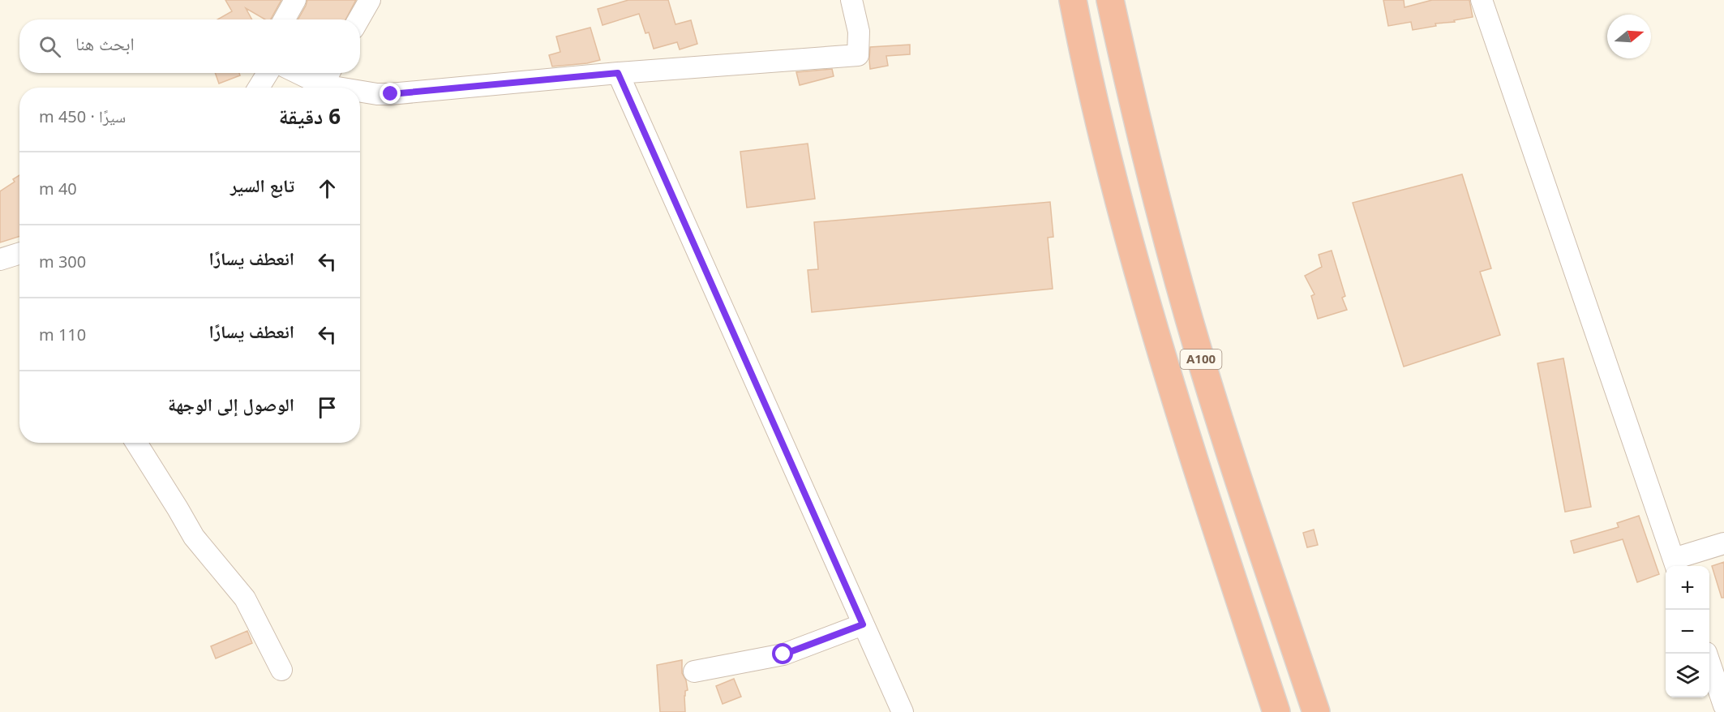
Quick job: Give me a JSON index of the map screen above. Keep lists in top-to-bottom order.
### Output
{
  "streets": {
    "highway": ["A100"]
  },
  "north": "right",
  "page": {
    "search": "ابحث هنا",
    "heading": ["6 دقيقة", "سيرًا · 450 m"],
    "list": [
      ["تابع السير", "40 m"],
      ["انعطف يسارًا", "300 m"],
      ["انعطف يسارًا", "110 m"],
      "الوصول إلى الوجهة"
    ],
    "map_buttons": ["+", "−"]
  }
}
